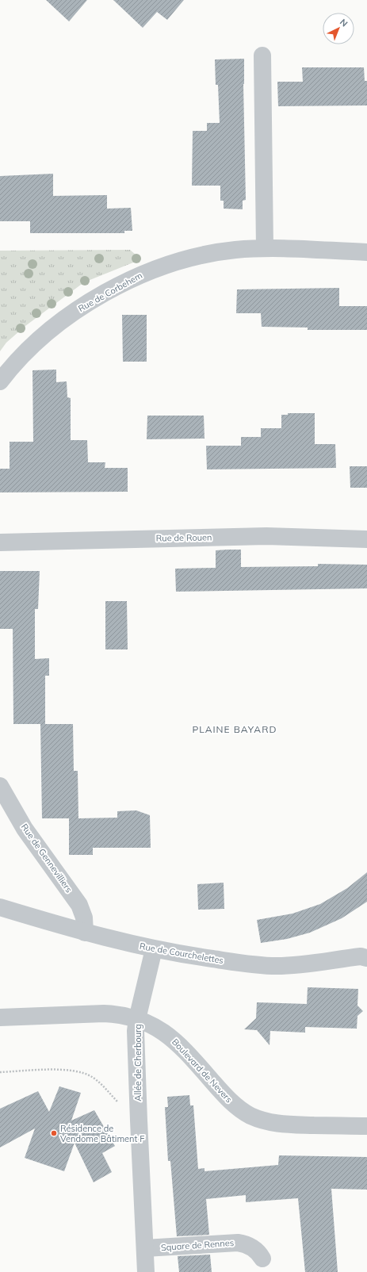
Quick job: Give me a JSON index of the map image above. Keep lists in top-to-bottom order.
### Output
{
  "streets": {
    "street": [
      "Rue de Corbehem",
      "Rue de Rouen",
      "Rue de Gennevilliers",
      "Rue de Courchelettes",
      "Allée de Cherbourg",
      "Boulevard de Nevers",
      "Square de Rennes"
    ]
  },
  "crossings": [
    ["Rue de Gennevilliers", "Rue de Courchelettes"],
    ["Rue de Courchelettes", "Allée de Cherbourg"],
    ["Allée de Cherbourg", "Boulevard de Nevers"],
    ["Allée de Cherbourg", "Square de Rennes"]
  ],
  "districts": ["PLAINE BAYARD"],
  "places": ["Résidence de Vendome Bâtiment F"],
  "north": "top right"
}
